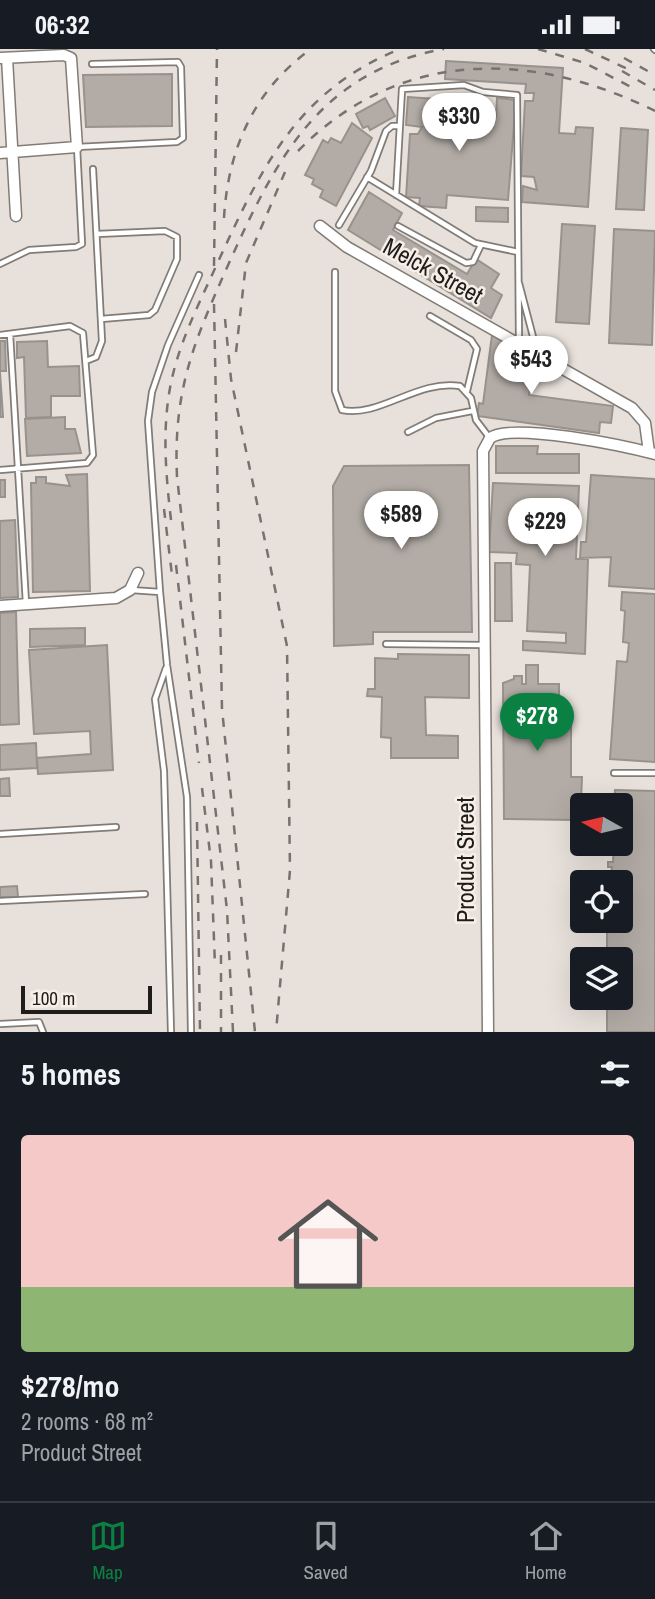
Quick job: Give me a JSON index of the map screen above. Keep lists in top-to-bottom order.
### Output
{
  "streets": {
    "street": ["Melck Street", "Product Street"]
  },
  "scale_bar": "100 m",
  "north": "left",
  "page": {
    "status": "06:32",
    "price": [
      "$330",
      "$543",
      "$589",
      "$229",
      "$278"
    ],
    "scale": "100 m",
    "heading": "5 homes",
    "list": [
      {
        "name": "$278/mo",
        "note": "2 rooms · 68 m² · Product Street"
      }
    ],
    "tabs": ["Map", "Saved", "Home"]
  }
}
